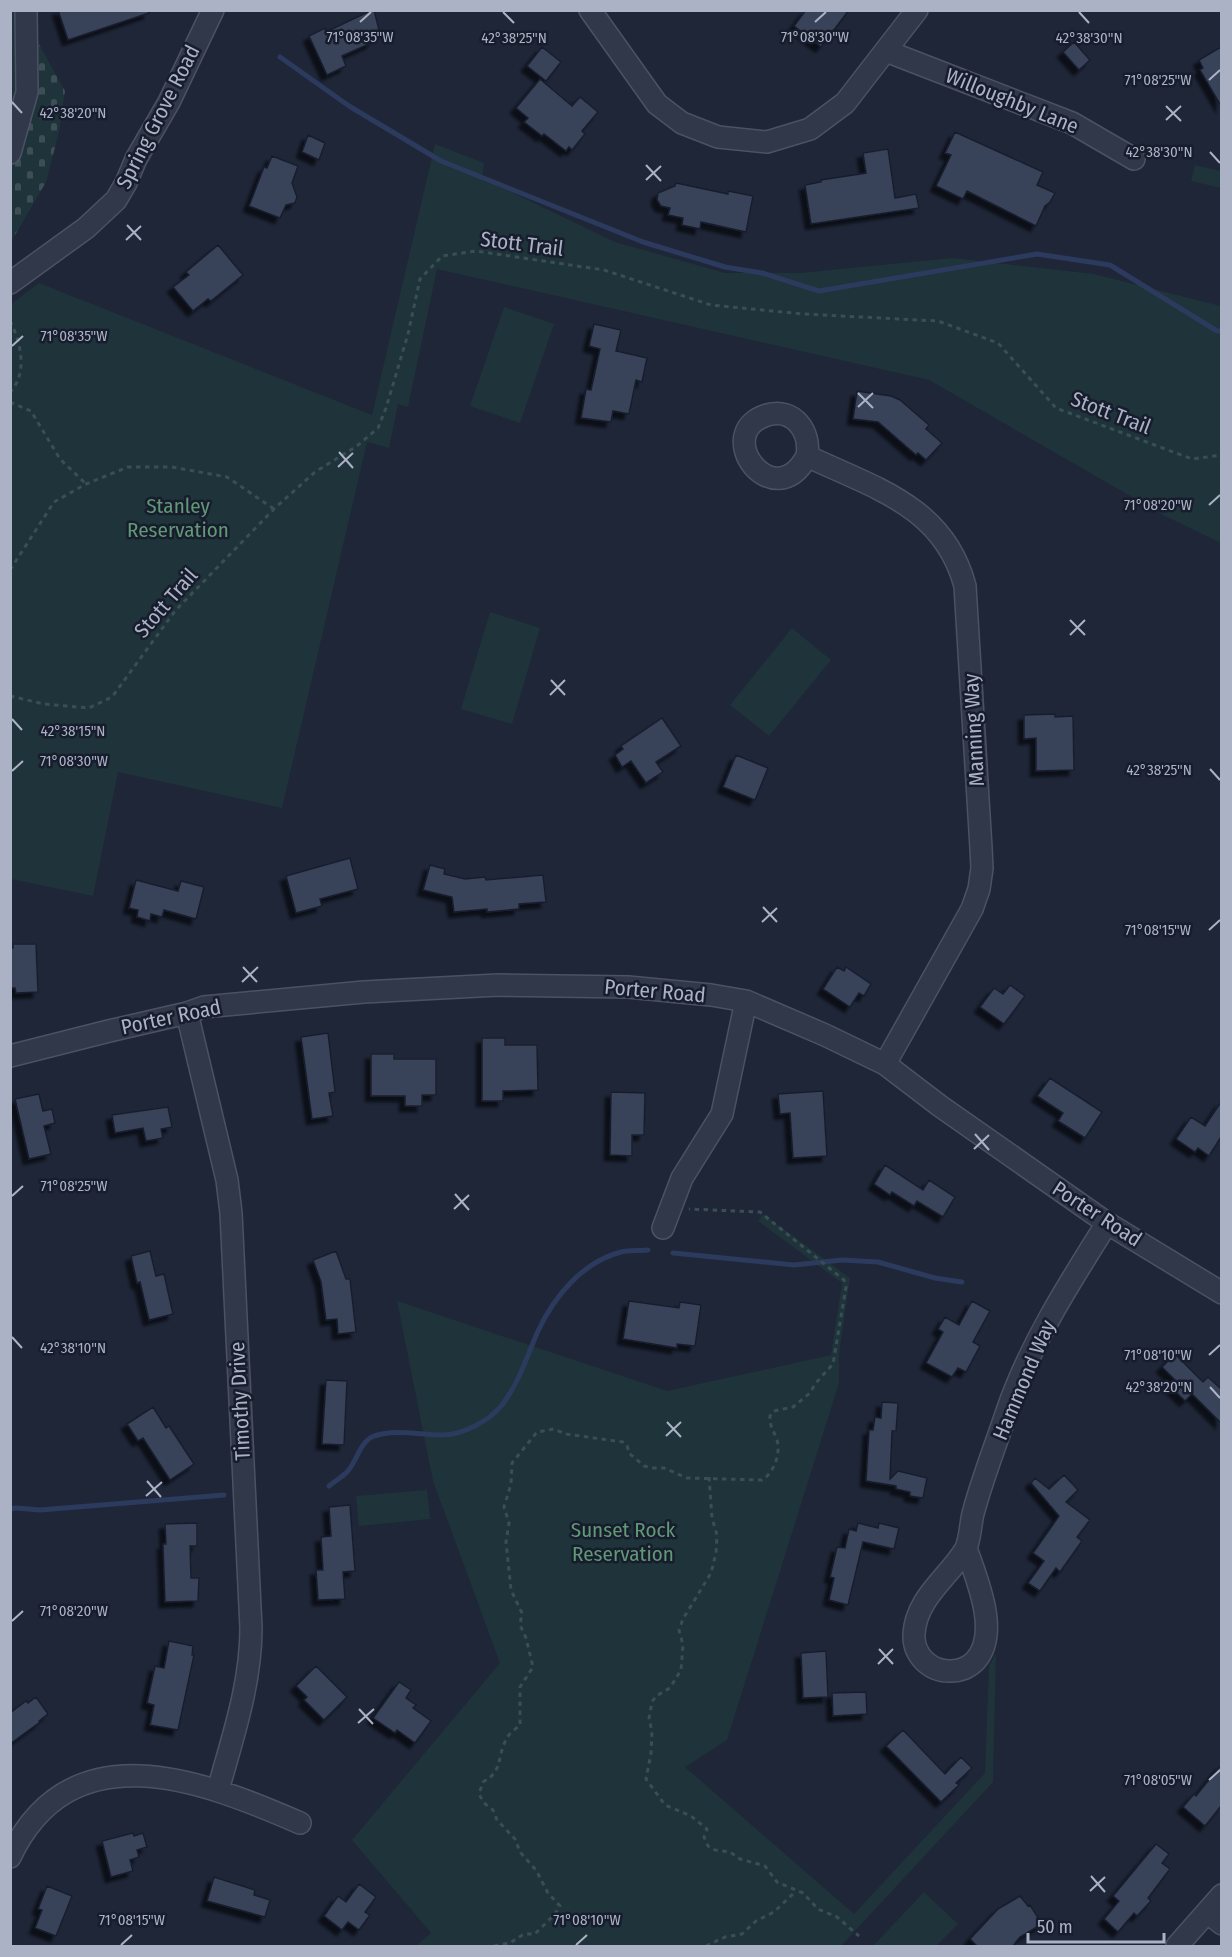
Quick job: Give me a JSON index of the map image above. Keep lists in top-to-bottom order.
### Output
{
  "streets": {
    "street": [
      "Willoughby Lane",
      "Spring Grove Road",
      "Manning Way",
      "Porter Road",
      "Hammond Way",
      "Timothy Drive"
    ],
    "path": ["Stott Trail"]
  },
  "crossings": [
    ["Manning Way", "Porter Road"],
    ["Porter Road", "Hammond Way"],
    ["Porter Road", "Timothy Drive"]
  ],
  "parks": ["Stanley Reservation", "Sunset Rock Reservation"],
  "scale_bar": "50 m",
  "coordinates": [
    "71°08'35\"W",
    "71°08'30\"W",
    "42°38'25\"N",
    "42°38'30\"N",
    "71°08'25\"W",
    "42°38'20\"N",
    "71°08'20\"W",
    "42°38'15\"N",
    "71°08'15\"W",
    "42°38'10\"N",
    "71°08'10\"W",
    "71°08'05\"W"
  ]
}
